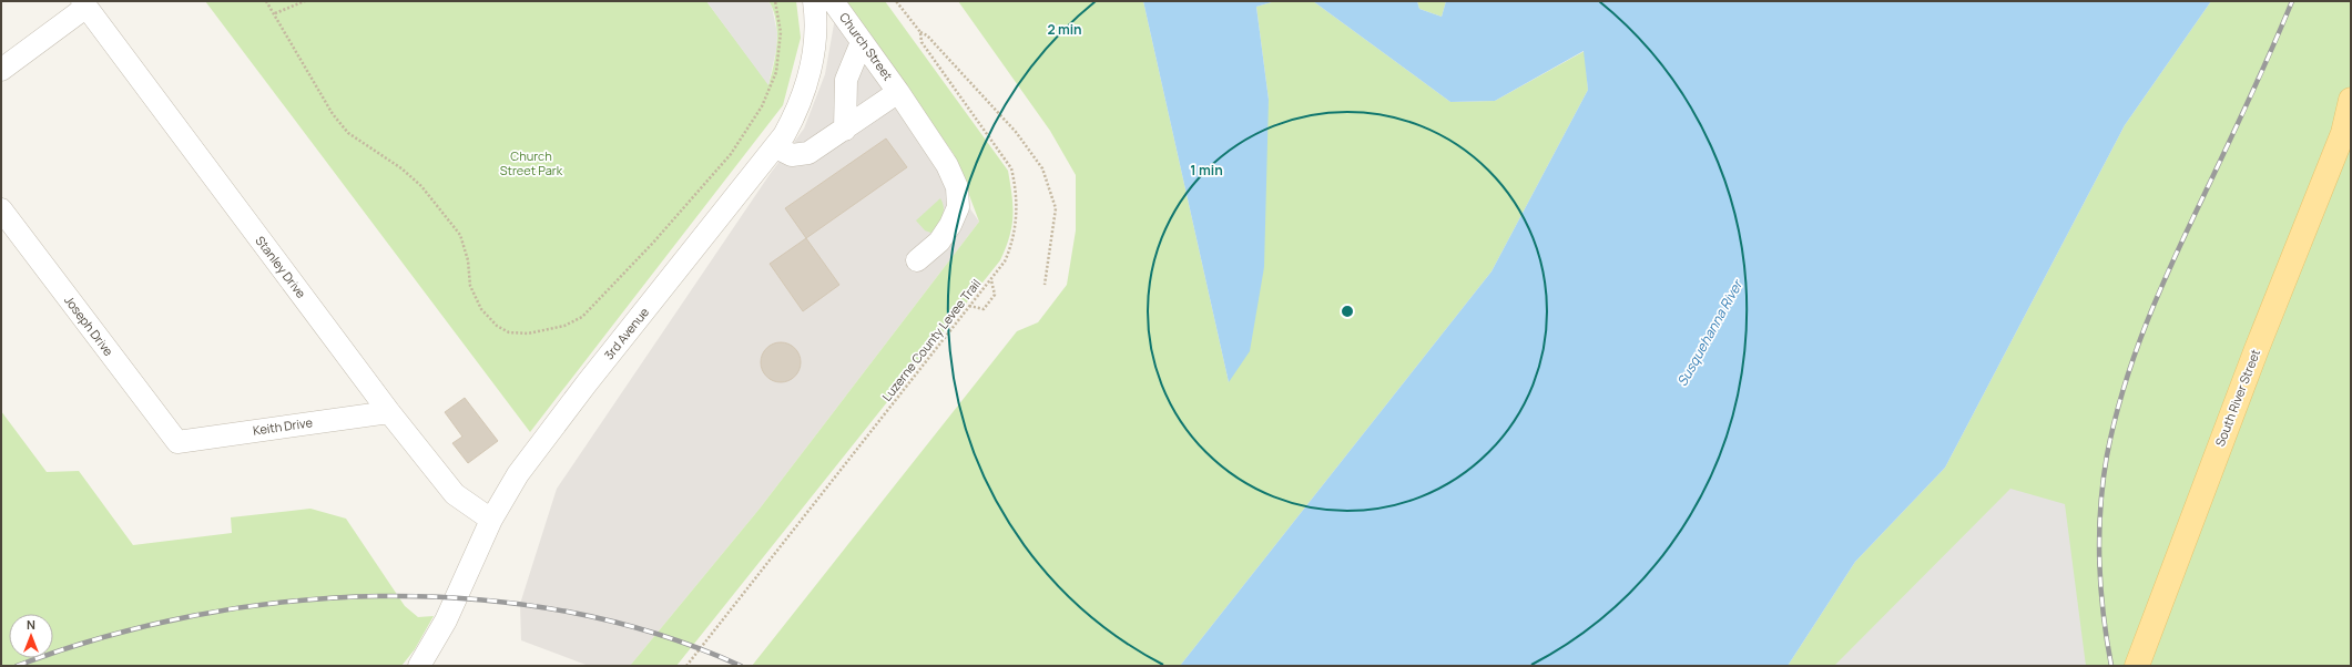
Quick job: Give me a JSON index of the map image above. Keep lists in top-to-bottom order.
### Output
{
  "streets": {
    "main road": ["South River Street"],
    "street": [
      "Church Street",
      "Stanley Drive",
      "Joseph Drive",
      "3rd Avenue",
      "Keith Drive"
    ],
    "path": ["Luzerne County Levee Trail"]
  },
  "crossings": [
    ["Stanley Drive", "3rd Avenue"],
    ["Stanley Drive", "Keith Drive"],
    ["Joseph Drive", "Keith Drive"]
  ],
  "water": ["Susquehanna River"],
  "parks": ["Church Street Park"],
  "north": "top",
  "rings": ["2 min", "1 min"]
}
